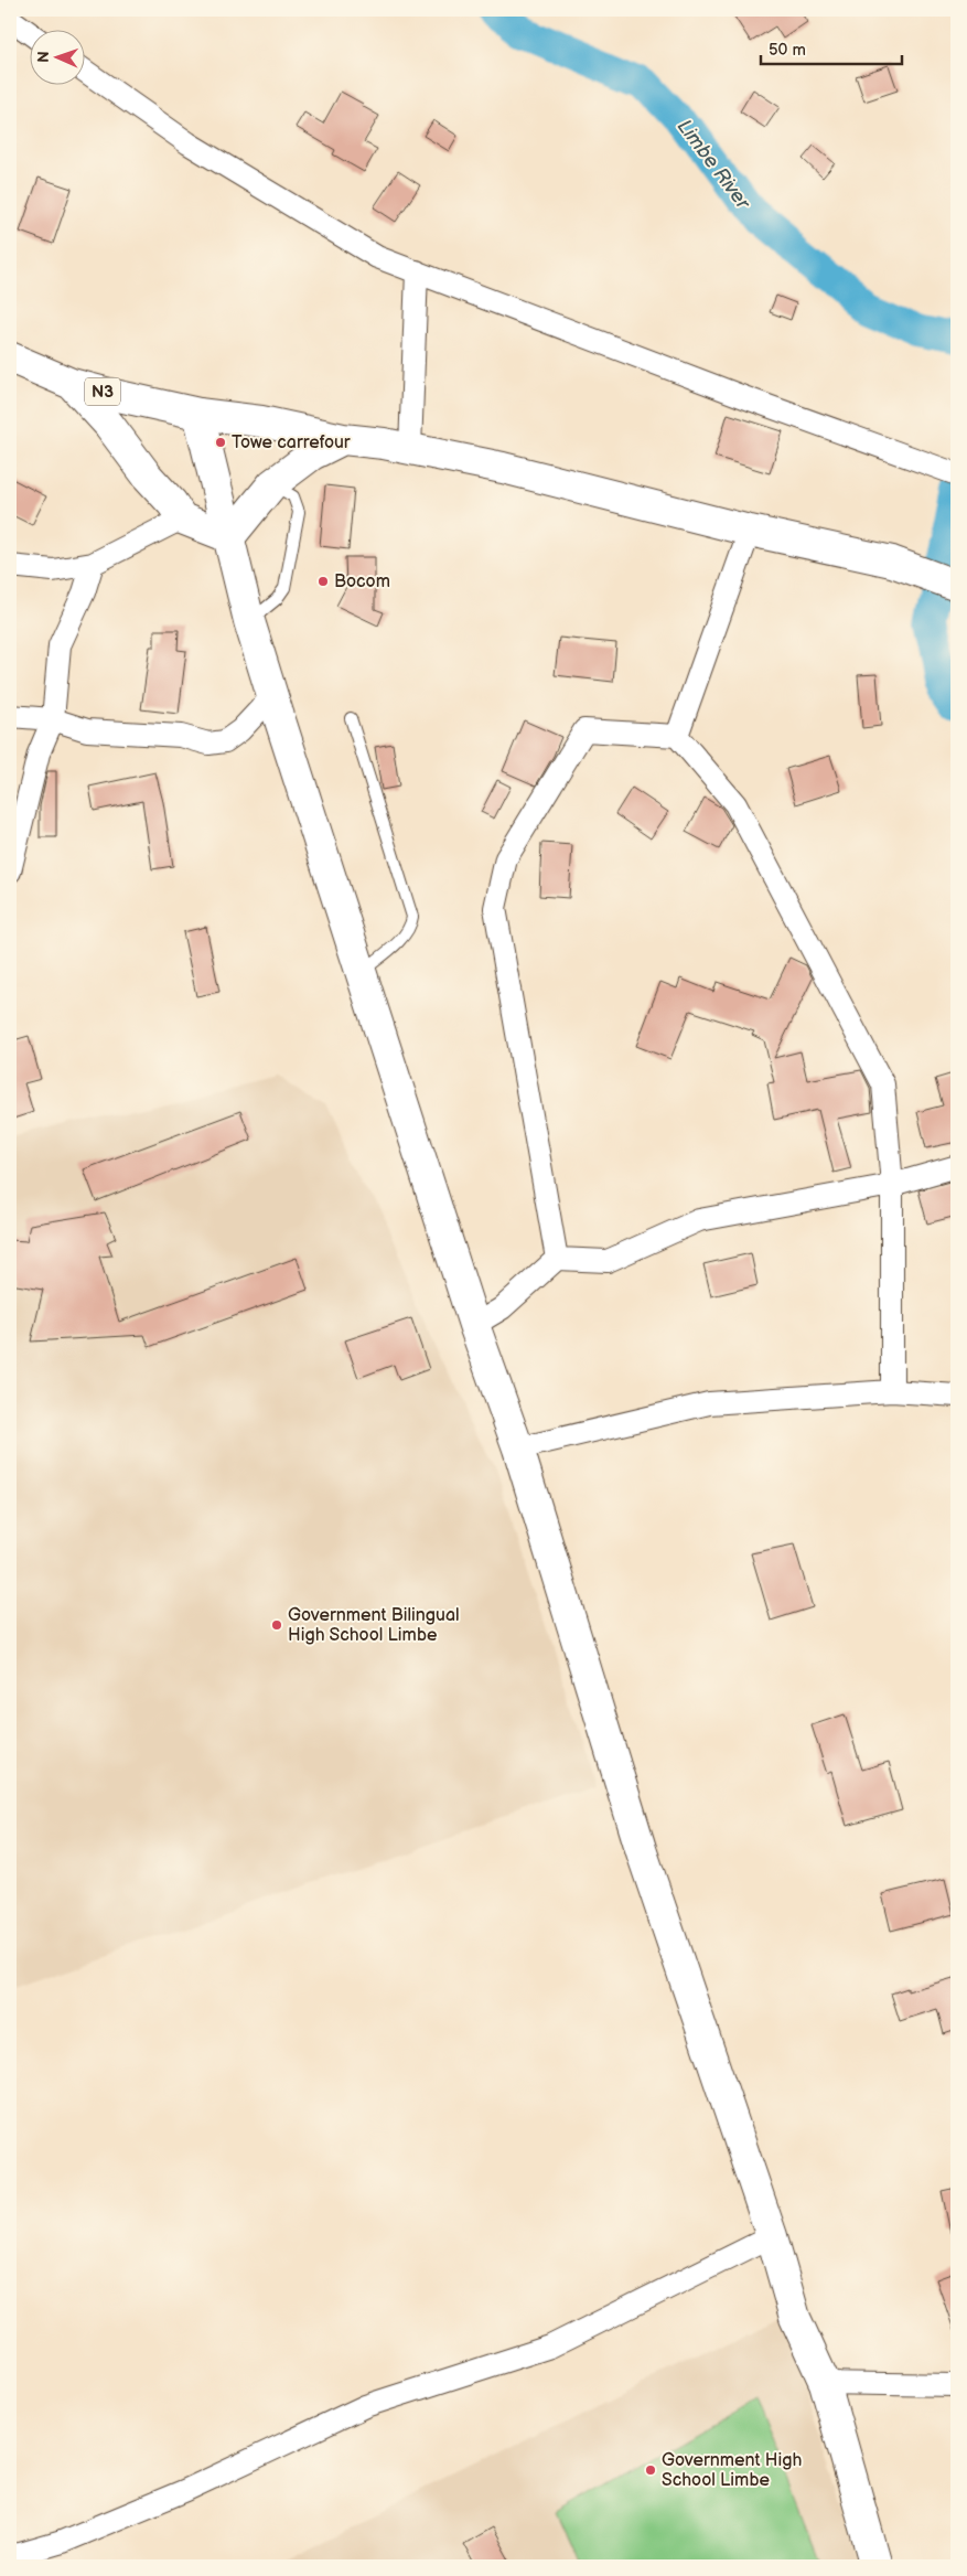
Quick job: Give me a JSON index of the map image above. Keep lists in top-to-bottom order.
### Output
{
  "streets": {
    "main road": ["N3"]
  },
  "water": ["Limbe River"],
  "places": [
    "Towe carrefour",
    "Bocom",
    "Government Bilingual High School Limbe",
    "Government High School Limbe"
  ],
  "scale_bar": "50 m",
  "north": "left"
}
